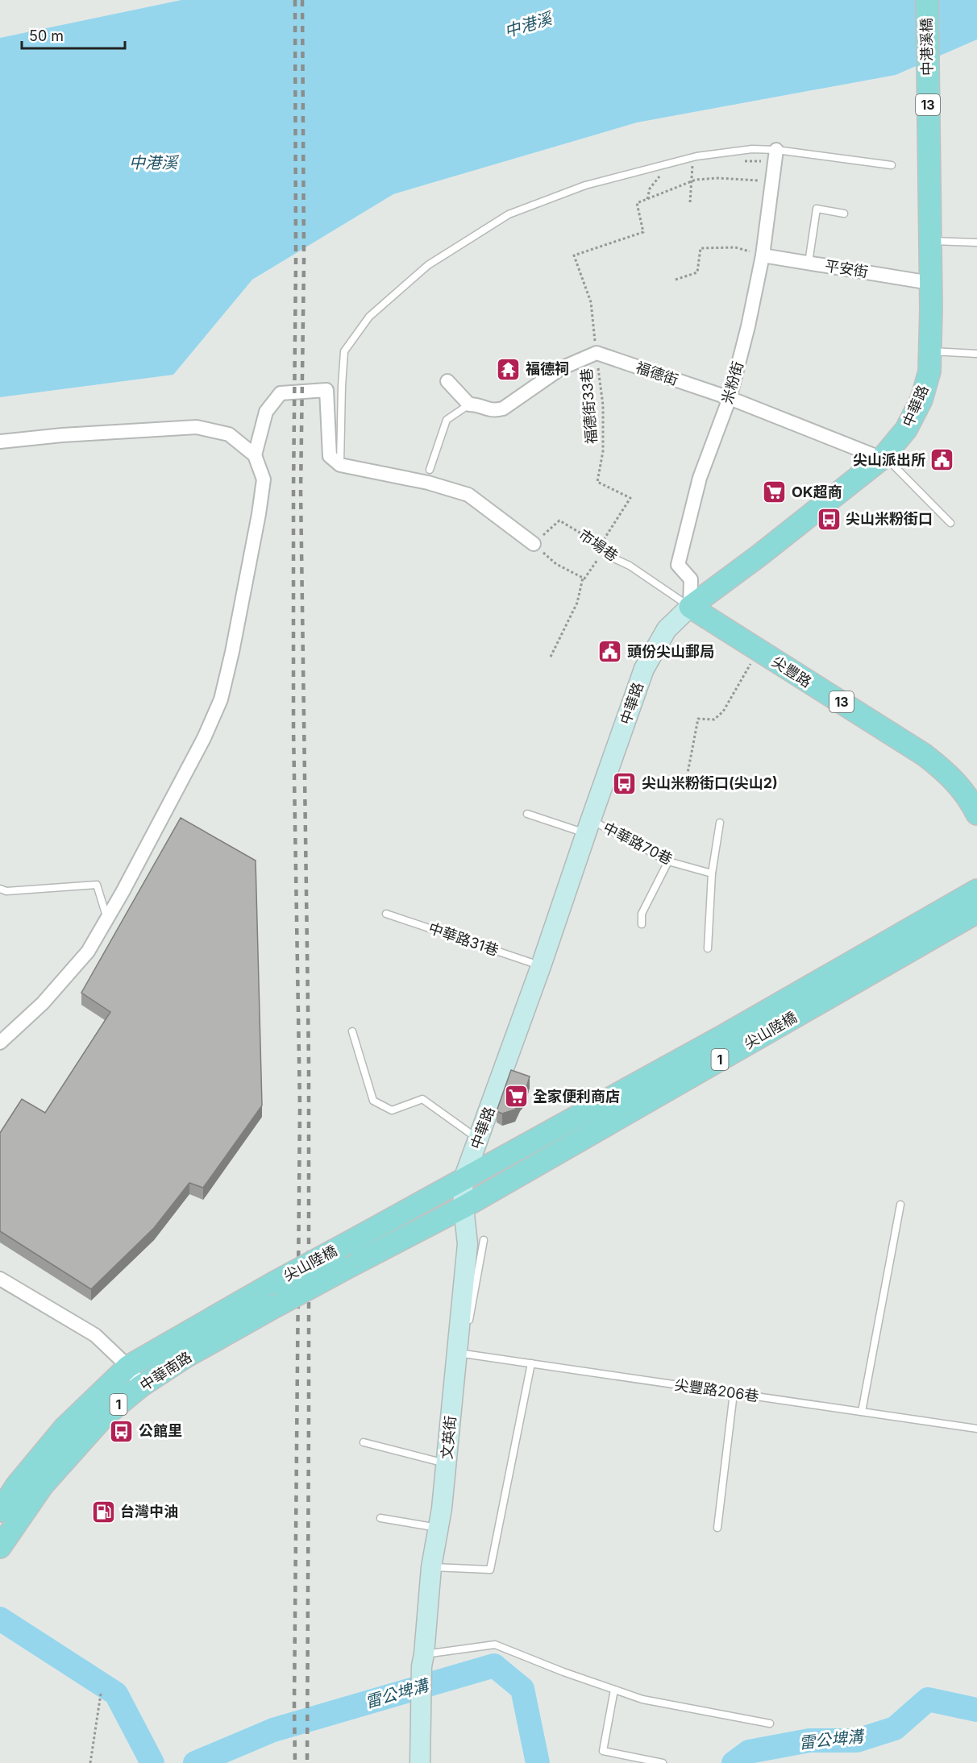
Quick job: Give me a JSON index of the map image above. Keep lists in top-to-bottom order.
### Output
{
  "streets": {
    "main road": [
      "中港溪橋",
      "13",
      "中華路",
      "尖豐路",
      "尖山陸橋",
      "1",
      "中華南路"
    ],
    "street": [
      "平安街",
      "福德街",
      "米粉街",
      "文英街"
    ],
    "lane": [
      "市場巷",
      "中華路70巷",
      "中華路31巷",
      "尖豐路206巷"
    ],
    "path": ["福德街33巷"]
  },
  "crossings": [
    ["中港溪橋", "中華路"],
    ["平安街", "米粉街"],
    ["平安街", "中華路"],
    ["福德街", "米粉街"],
    ["福德街", "福德街33巷"],
    ["福德街", "中華路"],
    ["米粉街", "中華路"],
    ["米粉街", "市場巷"],
    ["米粉街", "尖豐路"],
    ["福德街33巷", "市場巷"],
    ["中華路", "市場巷"],
    ["中華路", "尖豐路"],
    ["中華路", "中華路70巷"],
    ["中華路", "中華路31巷"],
    ["中華路", "尖山陸橋"],
    ["中華路", "文英街"],
    ["市場巷", "尖豐路"],
    ["尖山陸橋", "中華南路"],
    ["尖山陸橋", "文英街"],
    ["尖豐路206巷", "文英街"]
  ],
  "water": ["中港溪", "雷公埤溝"],
  "places": {
    "temple": ["福德祠"],
    "public building": ["尖山派出所", "頭份尖山郵局"],
    "supermarket": ["OK超商", "全家便利商店"],
    "bus stop": ["尖山米粉街口", "尖山米粉街口(尖山2)", "公館里"],
    "fuel station": ["台灣中油"]
  },
  "scale_bar": "50 m"
}
